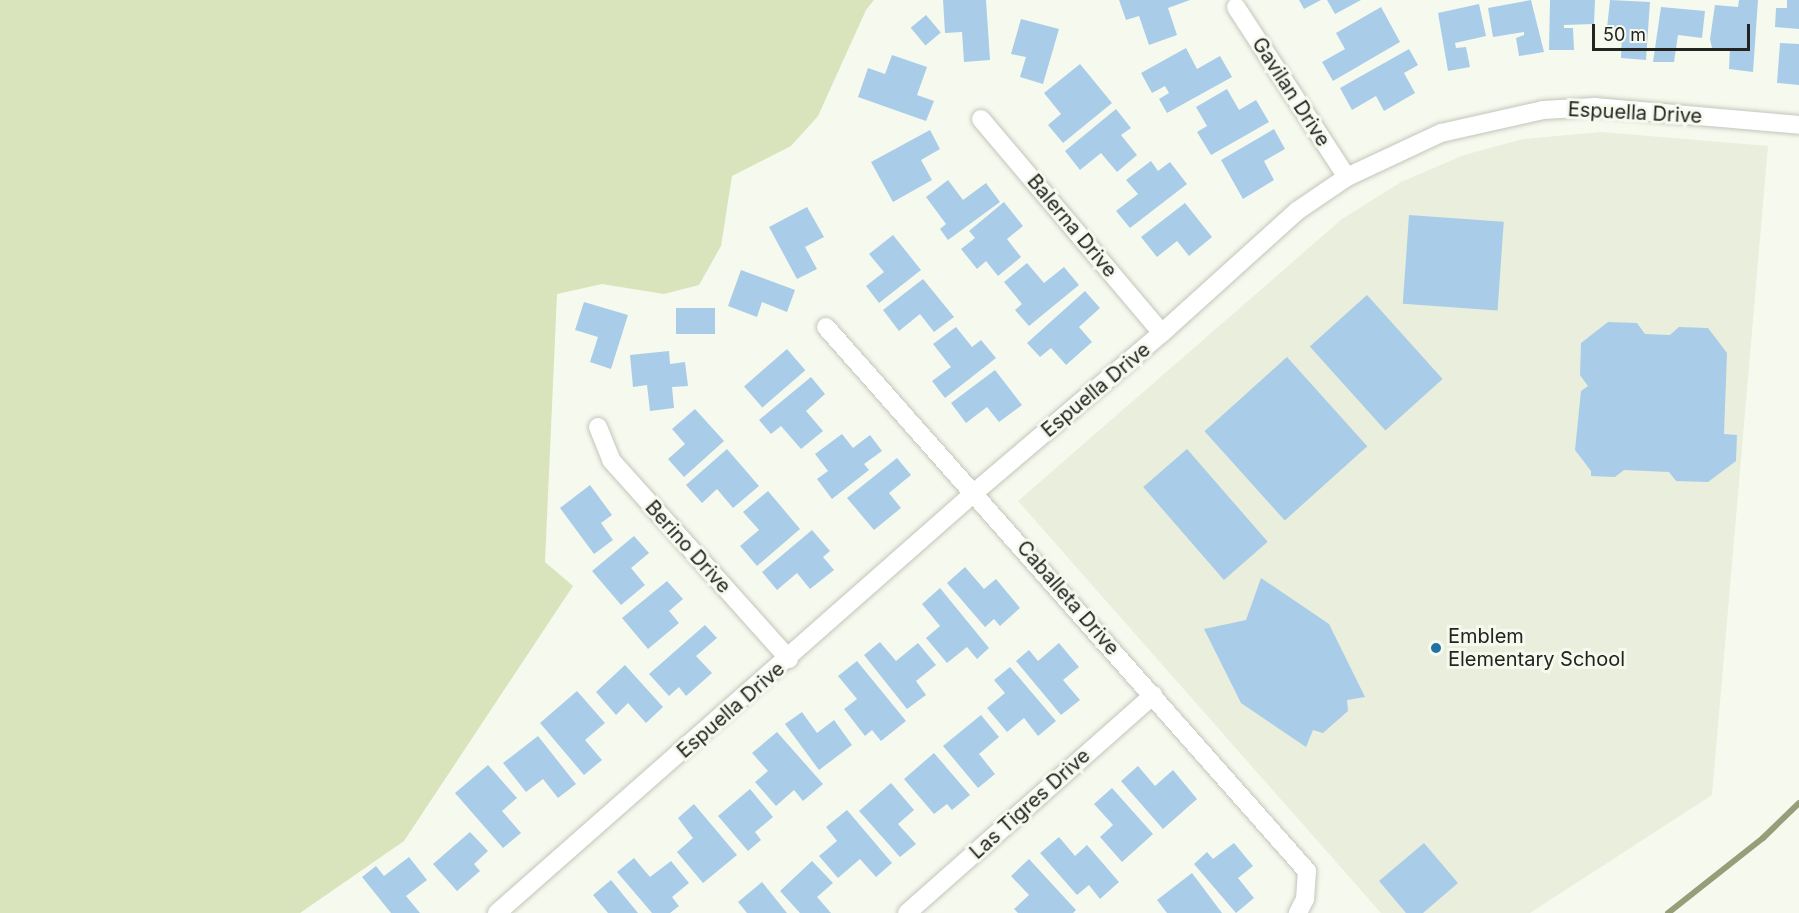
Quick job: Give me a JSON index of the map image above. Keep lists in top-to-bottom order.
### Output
{
  "streets": {
    "street": [
      "Gavilan Drive",
      "Espuella Drive",
      "Balerna Drive",
      "Berino Drive",
      "Caballeta Drive",
      "Las Tigres Drive"
    ]
  },
  "crossings": [
    ["Gavilan Drive", "Espuella Drive"],
    ["Espuella Drive", "Balerna Drive"],
    ["Espuella Drive", "Berino Drive"],
    ["Espuella Drive", "Caballeta Drive"],
    ["Caballeta Drive", "Las Tigres Drive"]
  ],
  "places": ["Emblem Elementary School"],
  "scale_bar": "50 m"
}
